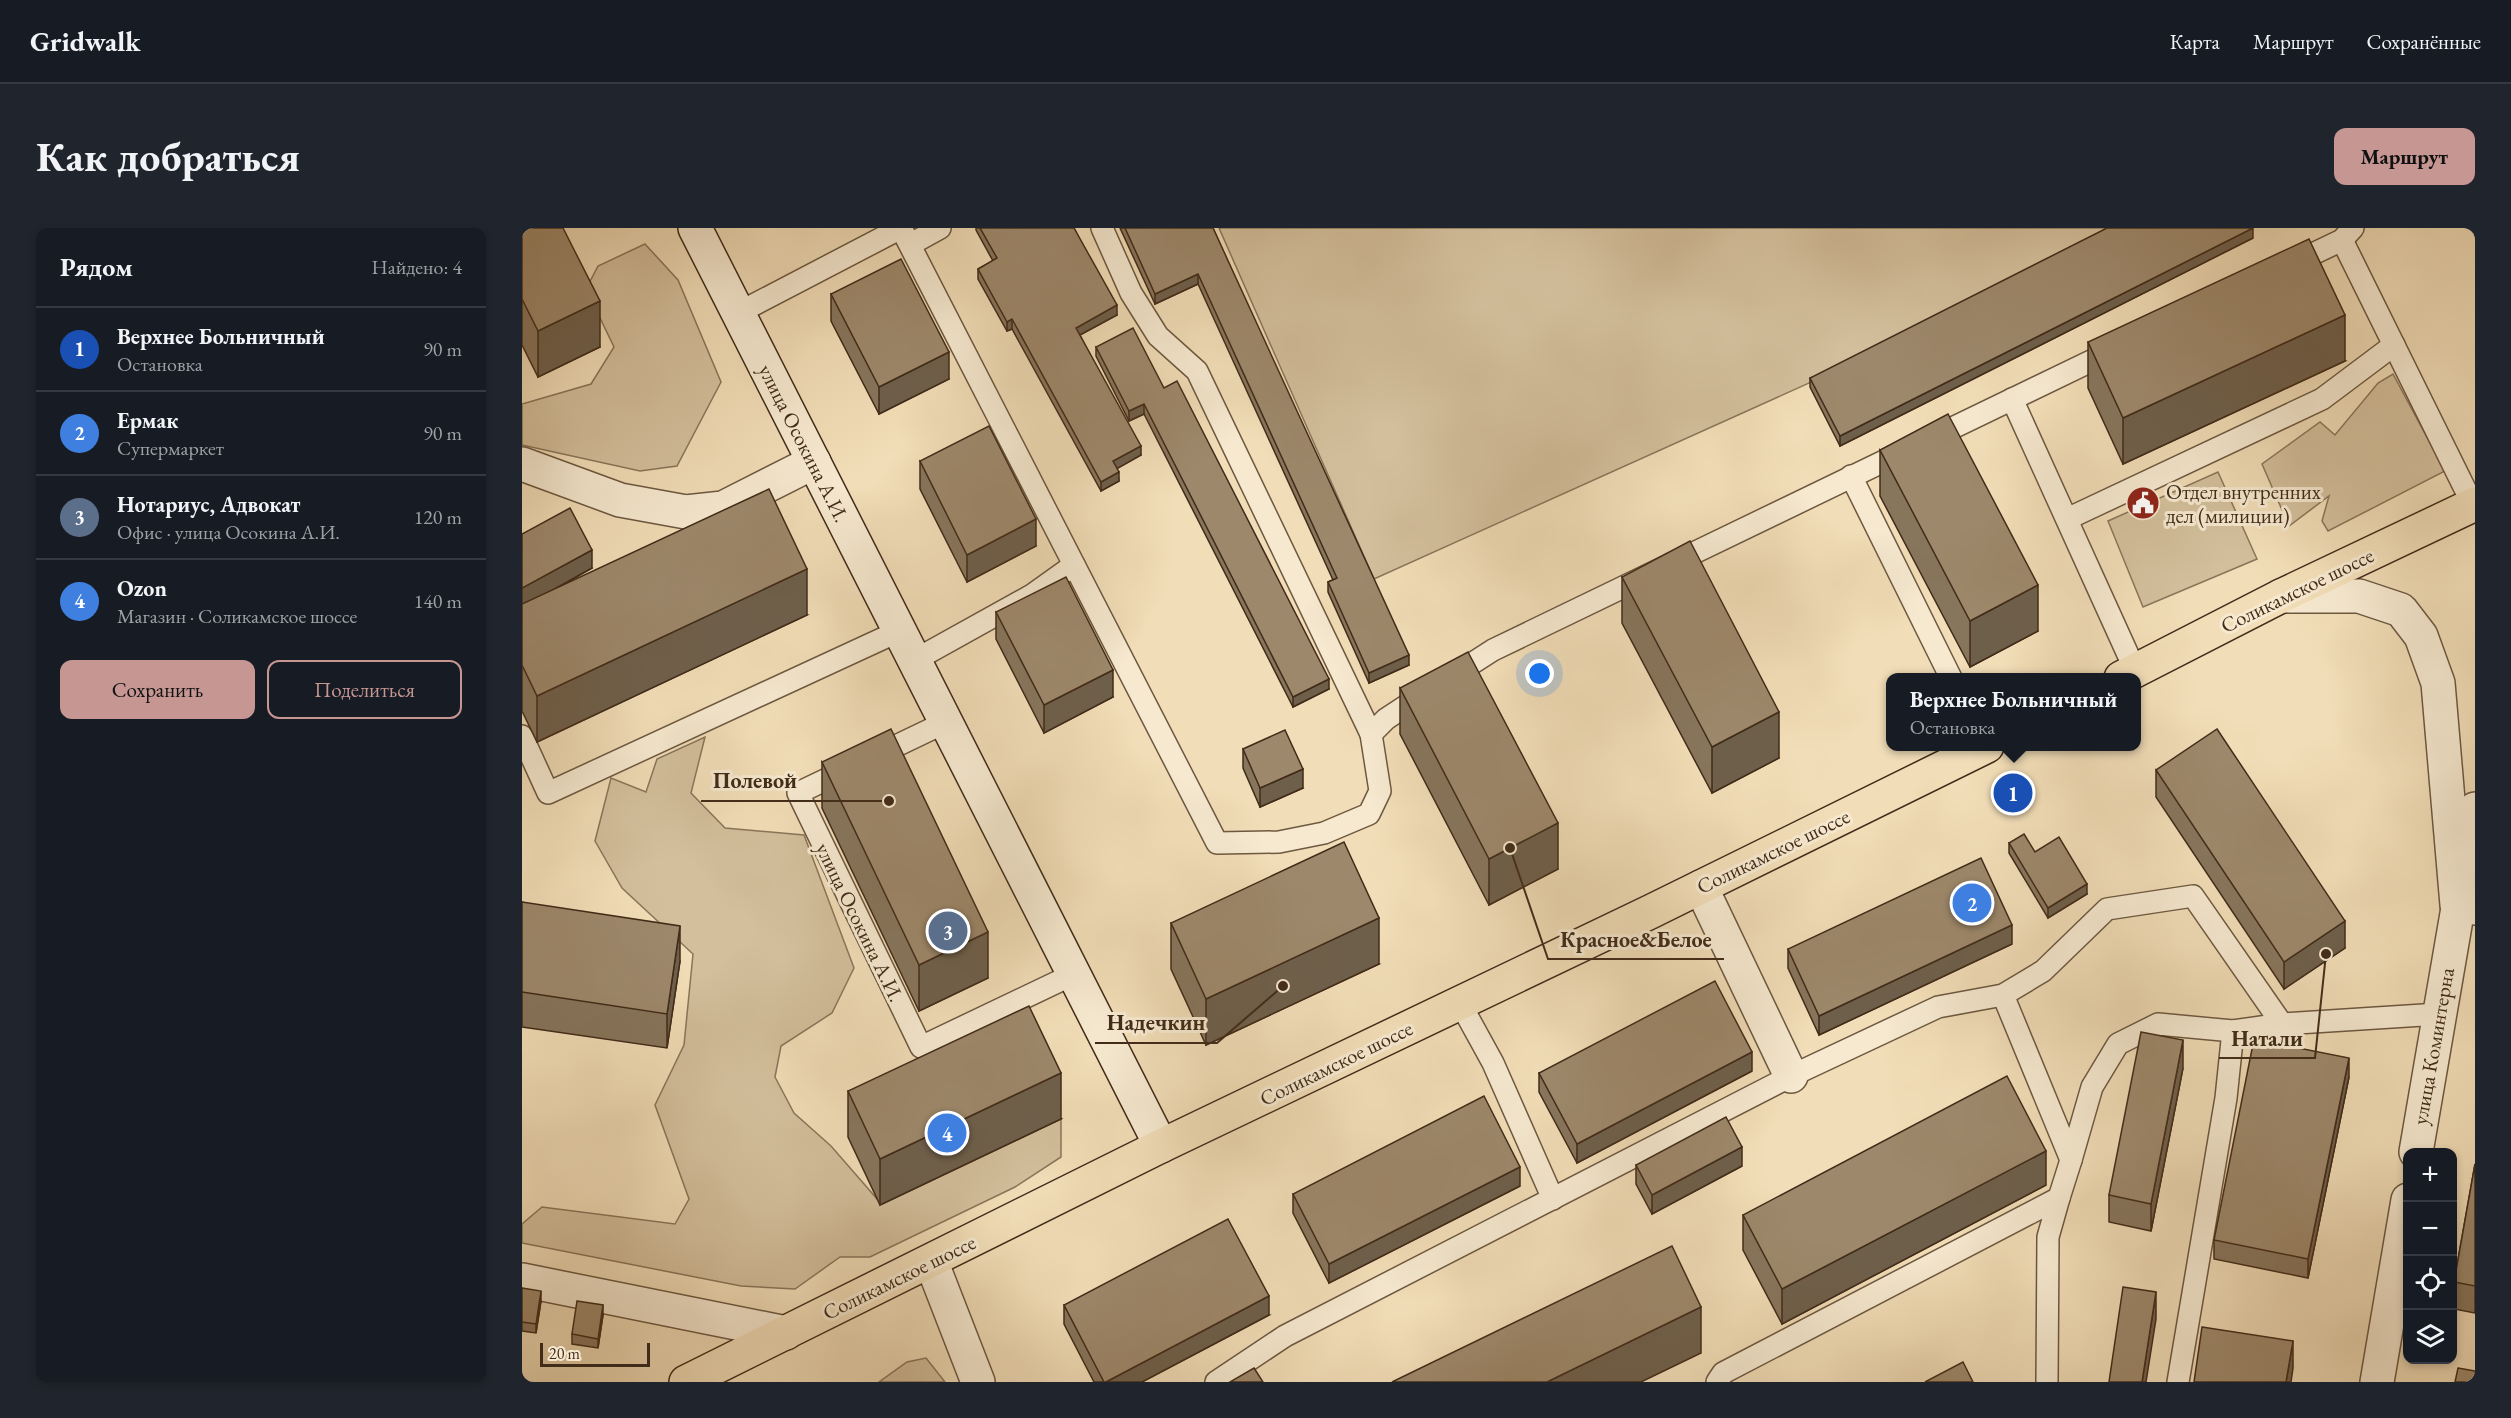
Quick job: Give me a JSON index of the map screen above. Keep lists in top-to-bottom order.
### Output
{
  "streets": {
    "highway": ["Соликамское шоссе"],
    "street": ["улица Осокина А.И.", "улица Коминтерна"]
  },
  "crossings": [
    ["улица Осокина А.И.", "Соликамское шоссе"],
    ["Соликамское шоссе", "улица Коминтерна"]
  ],
  "places": {
    "public building": ["Отдел внутренних дел (милиции)"],
    "other": [
      "Полевой",
      "Красное&Белое",
      "Натали",
      "Надечкин"
    ]
  },
  "scale_bar": "20 m",
  "page": {
    "header": "Gridwalk",
    "nav": ["Карта", "Маршрут", "Сохранённые"],
    "buttons": [
      "Маршрут",
      ["Сохранить", "Поделиться"]
    ],
    "title": "Как добраться",
    "heading": ["Рядом", "Найдено: 4"],
    "list": [
      {
        "mark": "1",
        "name": "Верхнее Больничный",
        "note": "Остановка",
        "value": "90 m"
      },
      {
        "mark": "2",
        "name": "Ермак",
        "note": "Супермаркет",
        "value": "90 m"
      },
      {
        "mark": "3",
        "name": "Нотариус, Адвокат",
        "note": "Офис · улица Осокина А.И.",
        "value": "120 m"
      },
      {
        "mark": "4",
        "name": "Ozon",
        "note": "Магазин · Соликамское шоссе",
        "value": "140 m"
      }
    ],
    "popup": ["Верхнее Больничный", "Остановка"],
    "pins": [
      "1",
      "2",
      "3",
      "4"
    ],
    "map_buttons": ["+", "−"],
    "scale": "20 m"
  }
}
